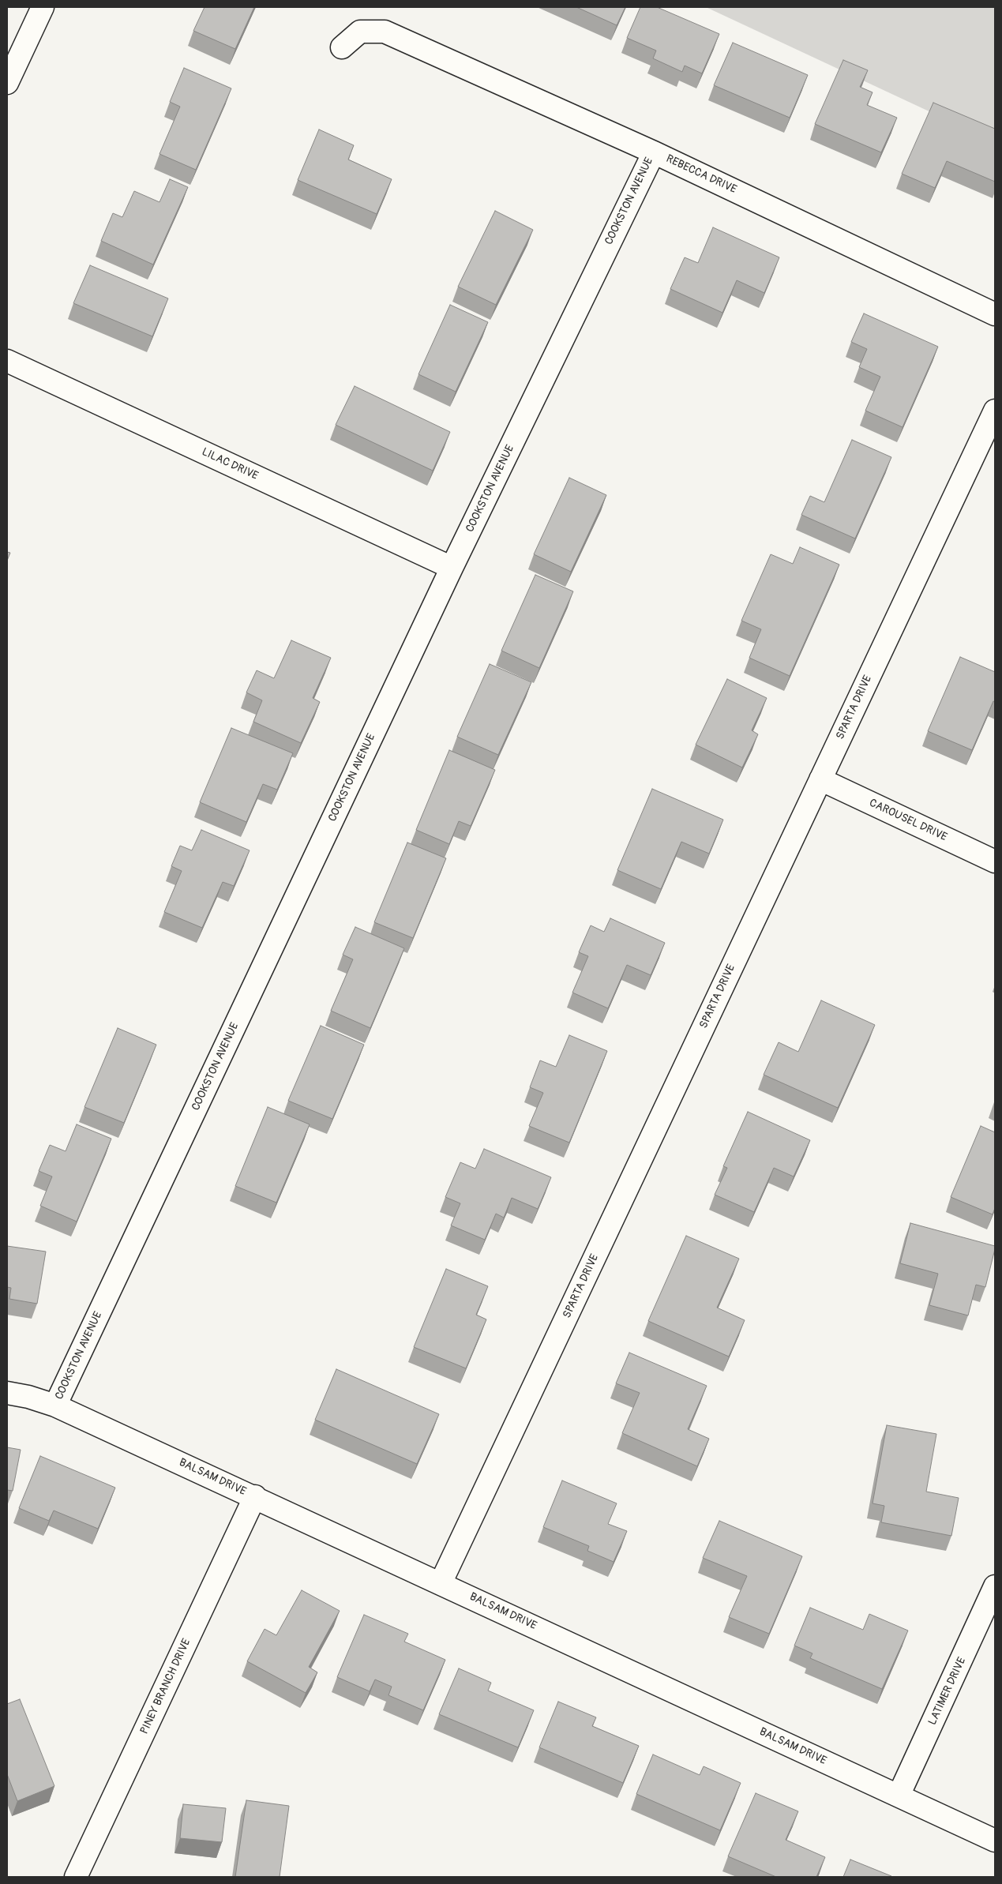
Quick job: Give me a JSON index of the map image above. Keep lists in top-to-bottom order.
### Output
{
  "streets": {
    "street": [
      "REBECCA DRIVE",
      "COOKSTON AVENUE",
      "LILAC DRIVE",
      "SPARTA DRIVE",
      "CAROUSEL DRIVE",
      "BALSAM DRIVE",
      "PINEY BRANCH DRIVE",
      "LATIMER DRIVE"
    ]
  },
  "crossings": [
    ["REBECCA DRIVE", "COOKSTON AVENUE"],
    ["COOKSTON AVENUE", "LILAC DRIVE"],
    ["COOKSTON AVENUE", "BALSAM DRIVE"],
    ["SPARTA DRIVE", "CAROUSEL DRIVE"],
    ["SPARTA DRIVE", "BALSAM DRIVE"],
    ["BALSAM DRIVE", "PINEY BRANCH DRIVE"],
    ["BALSAM DRIVE", "LATIMER DRIVE"]
  ]
}
